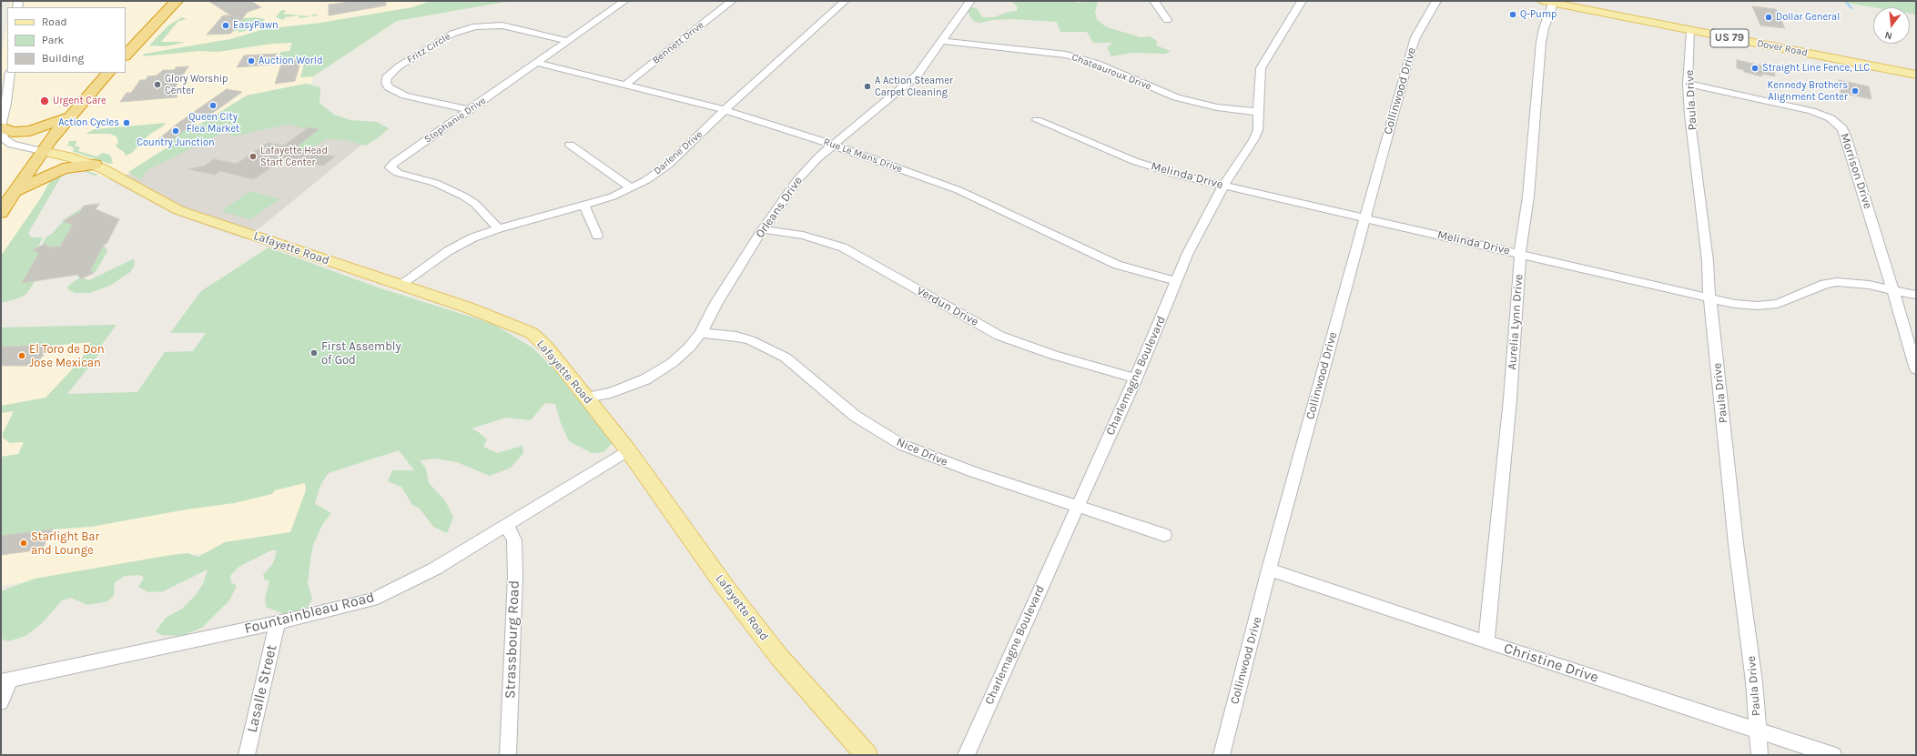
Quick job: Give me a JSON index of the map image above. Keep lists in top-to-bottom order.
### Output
{
  "streets": {
    "main road": ["US 79", "Dover Road", "Lafayette Road"],
    "street": [
      "Bennett Drive",
      "Fritz Circle",
      "Chateauroux Drive",
      "Collinwood Drive",
      "Paula Drive",
      "Stephanie Drive",
      "Darlene Drive",
      "Rue Le Mans Drive",
      "Morrison Drive",
      "Melinda Drive",
      "Orleans Drive",
      "Verdun Drive",
      "Aurelia Lynn Drive",
      "Charlemagne Boulevard",
      "Nice Drive",
      "Fountainbleau Road",
      "Strassbourg Road",
      "Christine Drive",
      "Lasalle Street"
    ]
  },
  "crossings": [
    ["Bennett Drive", "Rue Le Mans Drive"],
    ["Fritz Circle", "Stephanie Drive"],
    ["Dover Road", "Paula Drive"],
    ["Dover Road", "Aurelia Lynn Drive"],
    ["Chateauroux Drive", "Orleans Drive"],
    ["Chateauroux Drive", "Charlemagne Boulevard"],
    ["Collinwood Drive", "Melinda Drive"],
    ["Collinwood Drive", "Christine Drive"],
    ["Paula Drive", "Morrison Drive"],
    ["Paula Drive", "Melinda Drive"],
    ["Paula Drive", "Christine Drive"],
    ["Stephanie Drive", "Darlene Drive"],
    ["Stephanie Drive", "Rue Le Mans Drive"],
    ["Darlene Drive", "Rue Le Mans Drive"],
    ["Darlene Drive", "Lafayette Road"],
    ["Rue Le Mans Drive", "Orleans Drive"],
    ["Rue Le Mans Drive", "Charlemagne Boulevard"],
    ["Morrison Drive", "Melinda Drive"],
    ["Melinda Drive", "Aurelia Lynn Drive"],
    ["Melinda Drive", "Charlemagne Boulevard"],
    ["Orleans Drive", "Lafayette Road"],
    ["Orleans Drive", "Verdun Drive"],
    ["Orleans Drive", "Nice Drive"],
    ["Lafayette Road", "Fountainbleau Road"],
    ["Verdun Drive", "Charlemagne Boulevard"],
    ["Aurelia Lynn Drive", "Christine Drive"],
    ["Charlemagne Boulevard", "Nice Drive"],
    ["Fountainbleau Road", "Strassbourg Road"],
    ["Fountainbleau Road", "Lasalle Street"]
  ],
  "places": [
    "Q-Pump",
    "Dollar General",
    "EasyPawn",
    "Auction World",
    "Straight Line Fence, LLC",
    "Glory Worship Center",
    "A Action Steamer Carpet Cleaning",
    "Kennedy Brothers Alignment Center",
    "Urgent Care",
    "Queen City Flea Market",
    "Action Cycles",
    "Country Junction",
    "Lafayette Head Start Center",
    "First Assembly of God",
    "El Toro de Don Jose Mexican",
    "Starlight Bar and Lounge"
  ],
  "legend": ["Road", "Park", "Building"],
  "north": "bottom"
}
